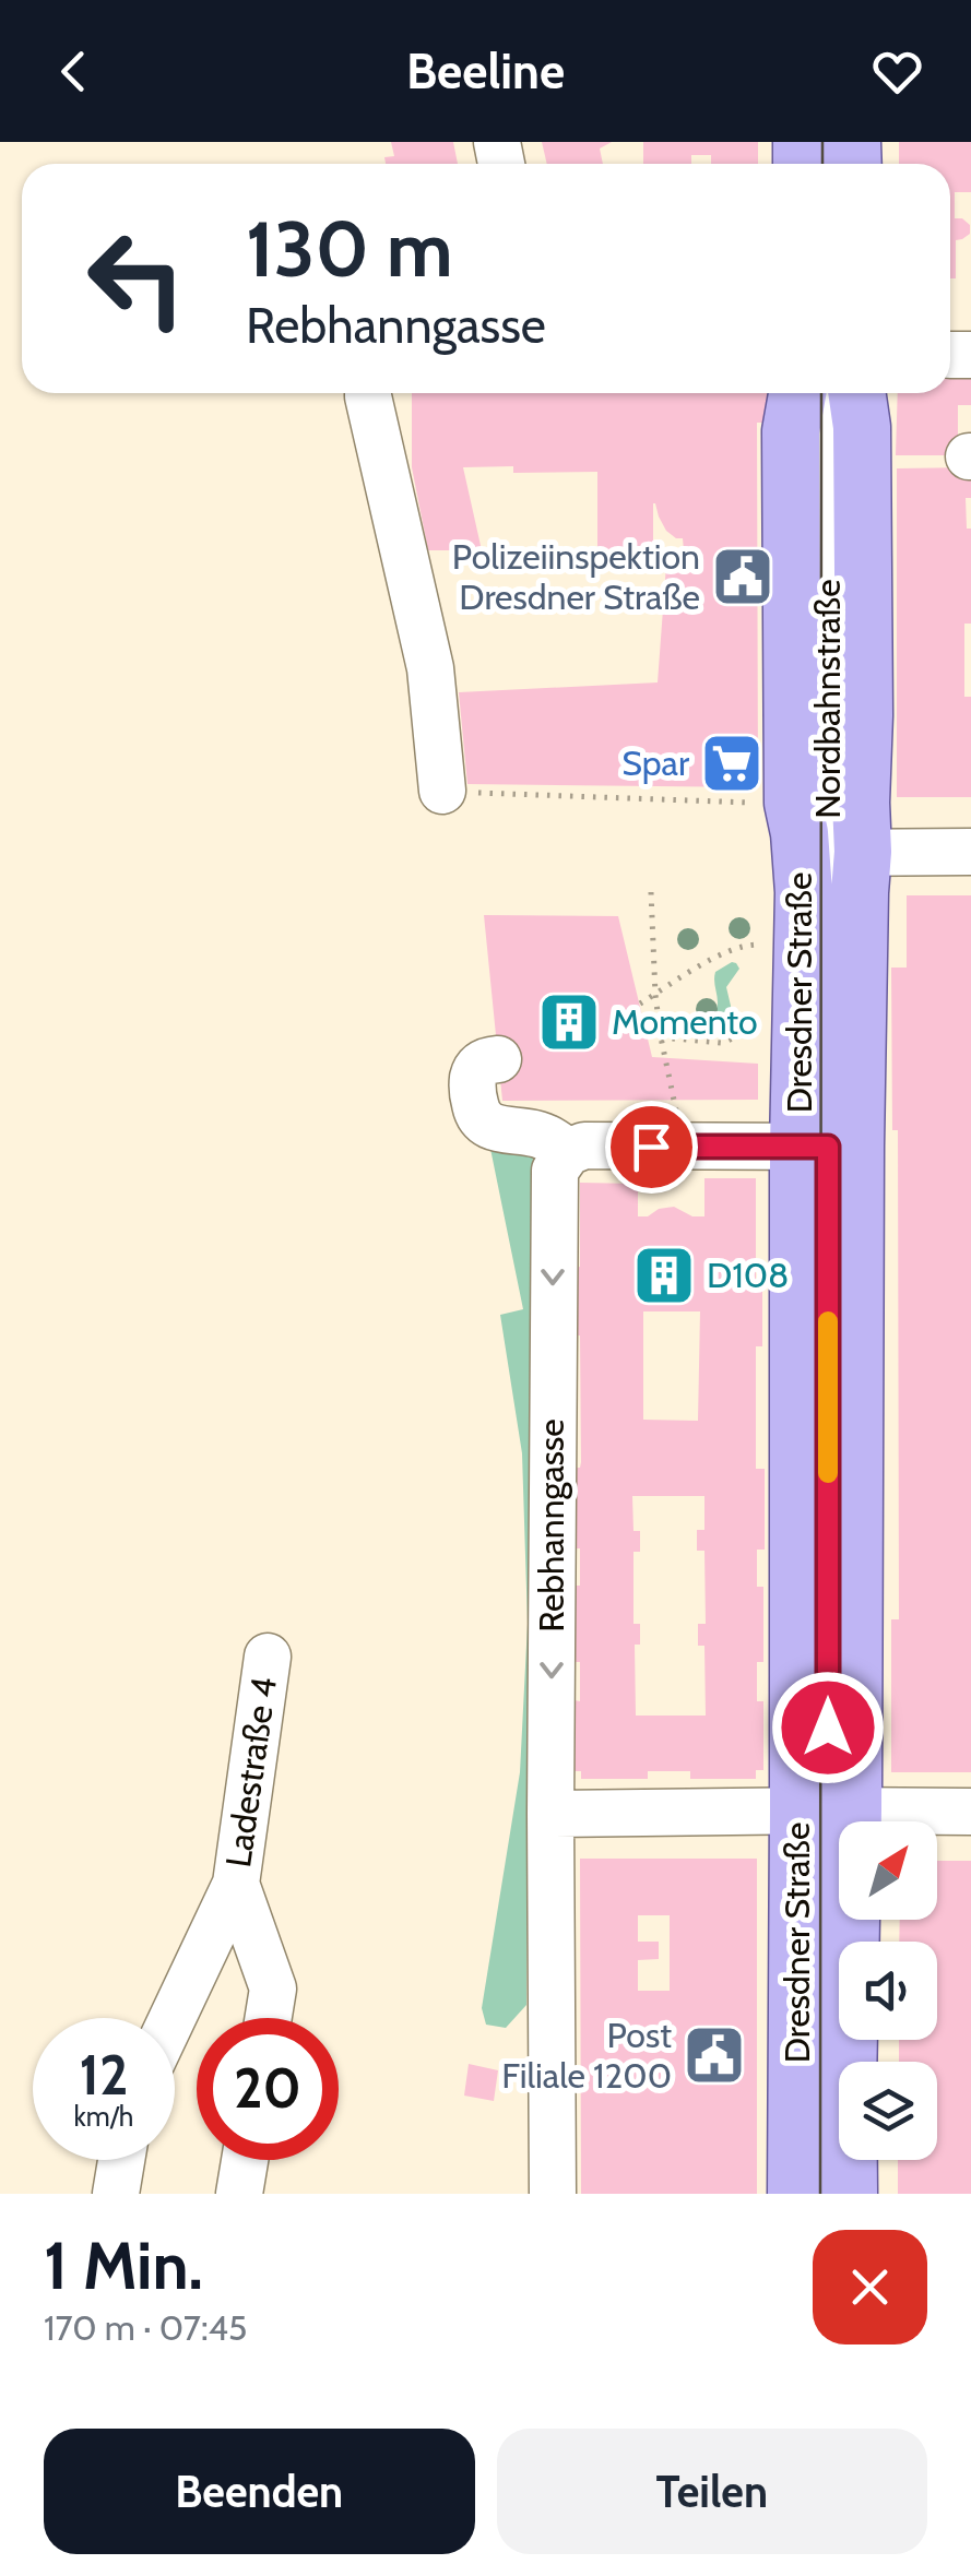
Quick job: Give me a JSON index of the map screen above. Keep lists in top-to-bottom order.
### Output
{
  "streets": {
    "main road": ["Dresdner Straße"],
    "street": ["Nordbahnstraße", "Rebhanngasse", "Ladestraße 4"]
  },
  "crossings": [
    ["Nordbahnstraße", "Dresdner Straße"]
  ],
  "one_way": ["Rebhanngasse"],
  "places": {
    "public building": ["Polizeiinspektion Dresdner Straße", "Post Filiale 1200"],
    "supermarket": ["Spar"],
    "building": ["Momento", "D108"]
  },
  "north": "top right",
  "page": {
    "header": "Beeline",
    "turn": ["130 m", "Rebhanngasse"],
    "speed": "12 km/h",
    "limit": "20",
    "heading": ["1 Min.", "170 m · 07:45"],
    "buttons": ["Beenden", "Teilen"]
  }
}
